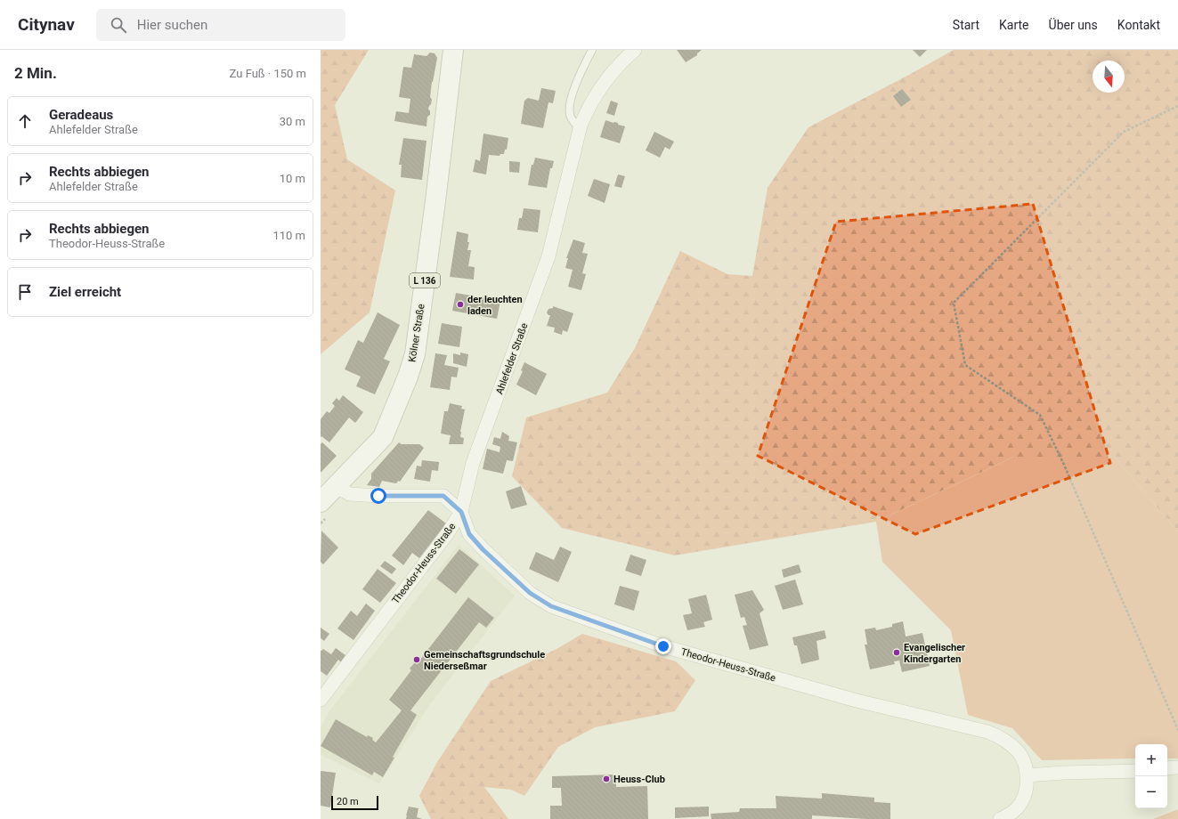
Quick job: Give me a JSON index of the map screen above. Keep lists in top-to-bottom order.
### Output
{
  "streets": {
    "main road": ["L 136", "Kölner Straße"],
    "street": ["Ahlefelder Straße", "Theodor-Heuss-Straße"]
  },
  "crossings": [
    ["Ahlefelder Straße", "Theodor-Heuss-Straße"]
  ],
  "places": [
    "der leuchten laden",
    "Evangelischer Kindergarten",
    "Gemeinschaftsgrundschule Niederseßmar",
    "Heuss-Club"
  ],
  "scale_bar": "20 m",
  "north": "bottom",
  "page": {
    "header": "Citynav",
    "search": "Hier suchen",
    "nav": [
      "Start",
      "Karte",
      "Über uns",
      "Kontakt"
    ],
    "heading": ["2 Min.", "Zu Fuß · 150 m"],
    "list": [
      ["Geradeaus", "Ahlefelder Straße", "30 m"],
      ["Rechts abbiegen", "Ahlefelder Straße", "10 m"],
      ["Rechts abbiegen", "Theodor-Heuss-Straße", "110 m"],
      "Ziel erreicht"
    ],
    "map_buttons": ["+", "−"],
    "scale": "20 m"
  }
}
